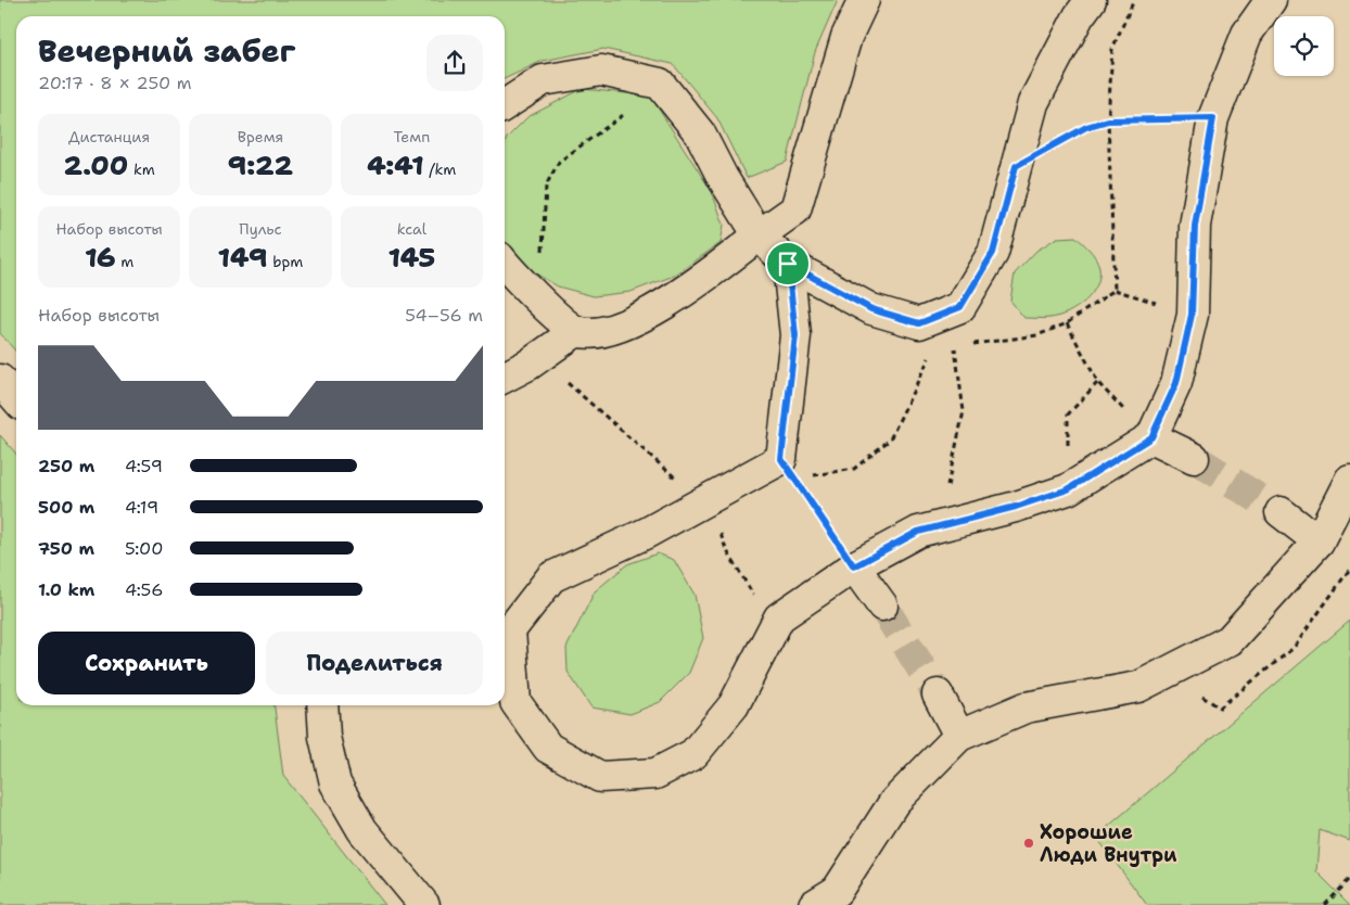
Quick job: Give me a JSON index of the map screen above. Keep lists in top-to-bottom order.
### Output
{
  "places": ["Хорошие Люди Внутри"],
  "page": {
    "heading": ["Вечерний забег", "20:17 · 8 × 250 m"],
    "stats": [
      ["Дистанция", "2.00 km"],
      ["Время", "9:22"],
      ["Темп", "4:41 /km"],
      ["Набор высоты", "16 m"],
      ["Пульс", "149 bpm"],
      ["kcal", "145"]
    ],
    "chart": ["Набор высоты", "54–56 m"],
    "list": [
      {
        "name": "250 m",
        "note": "4:59"
      },
      {
        "name": "500 m",
        "note": "4:19"
      },
      {
        "name": "750 m",
        "note": "5:00"
      },
      {
        "name": "1.0 km",
        "note": "4:56"
      }
    ],
    "buttons": ["Сохранить", "Поделиться"]
  }
}
